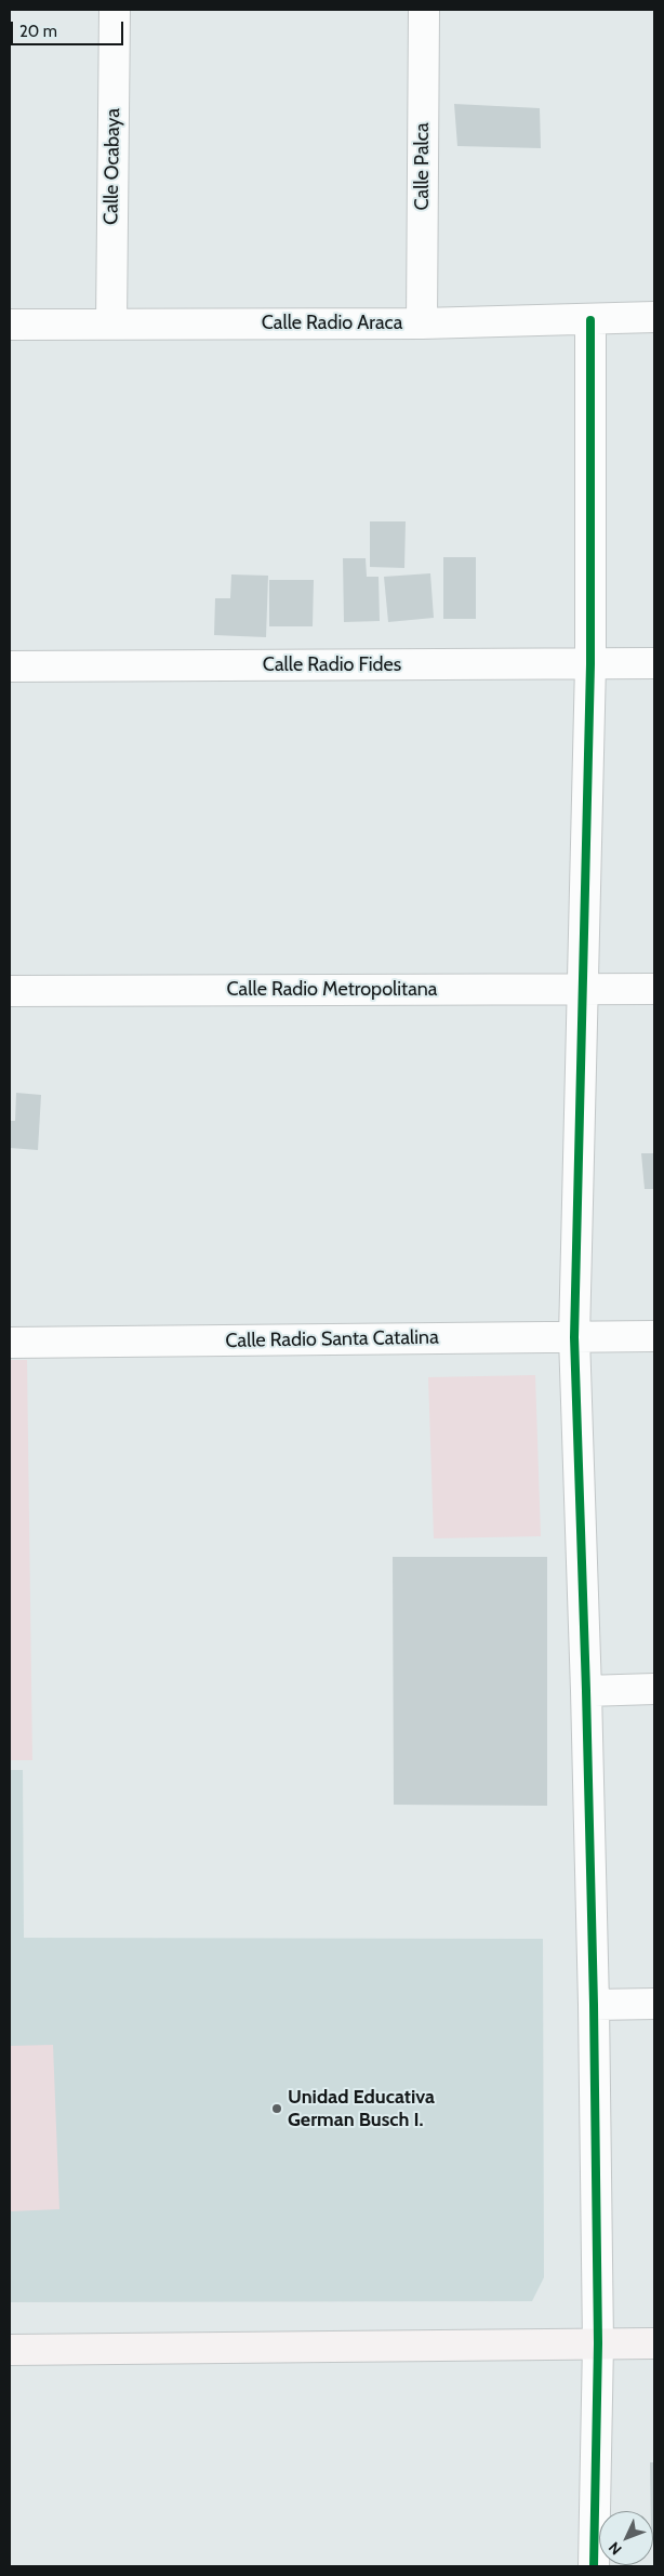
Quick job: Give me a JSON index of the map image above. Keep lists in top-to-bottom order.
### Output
{
  "streets": {
    "street": [
      "Calle Ocabaya",
      "Calle Palca",
      "Calle Radio Araca",
      "Calle Radio Fides",
      "Calle Radio Metropolitana",
      "Calle Radio Santa Catalina"
    ]
  },
  "crossings": [
    ["Calle Ocabaya", "Calle Radio Araca"],
    ["Calle Palca", "Calle Radio Araca"]
  ],
  "places": ["Unidad Educativa German Busch I."],
  "scale_bar": "20 m",
  "north": "bottom left"
}
